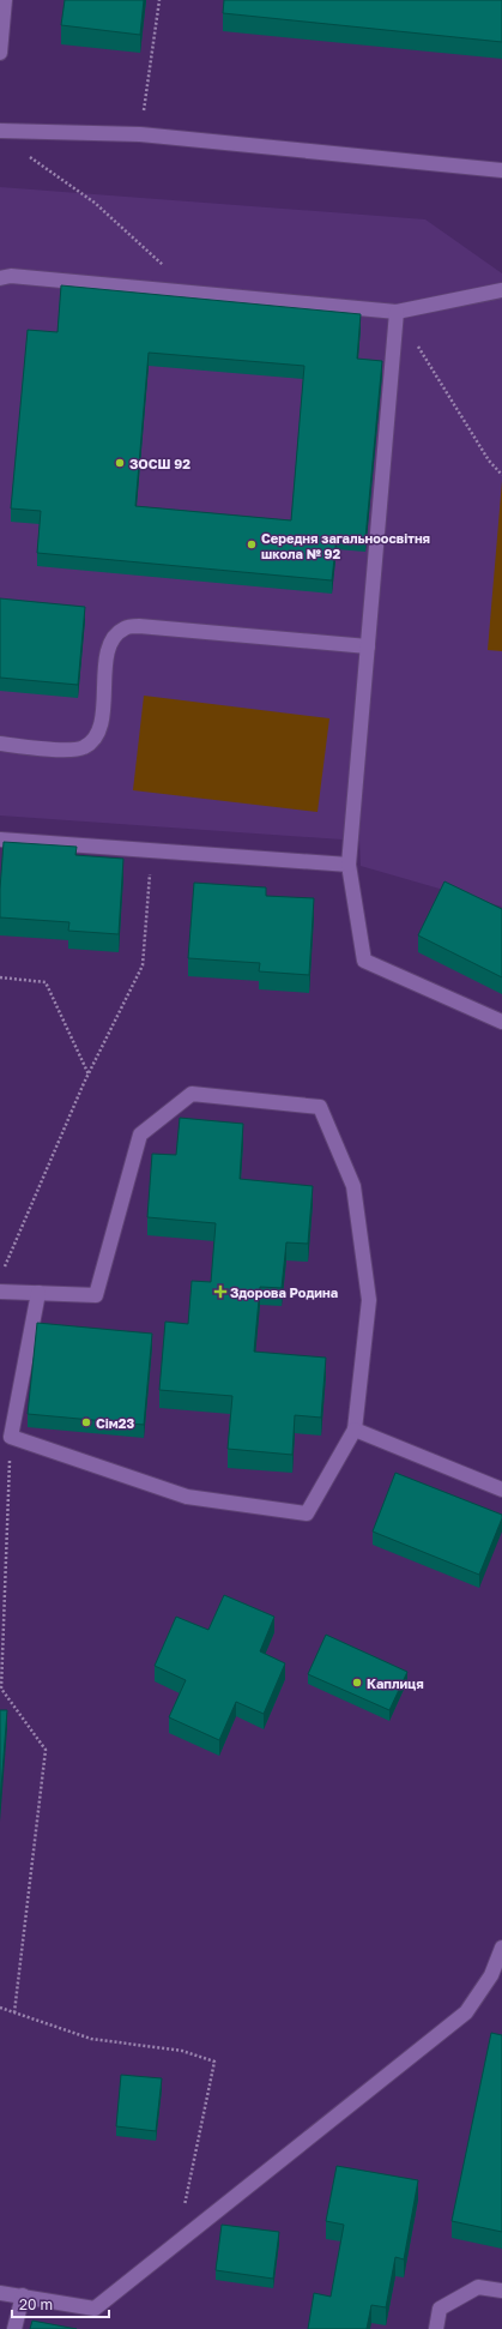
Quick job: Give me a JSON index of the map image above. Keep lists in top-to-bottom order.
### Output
{
  "places": {
    "other": [
      "ЗОСШ 92",
      "Середня загальноосвітня школа № 92",
      "Сім23",
      "Каплиця"
    ],
    "health": ["Здорова Родина"]
  },
  "scale_bar": "20 m"
}
